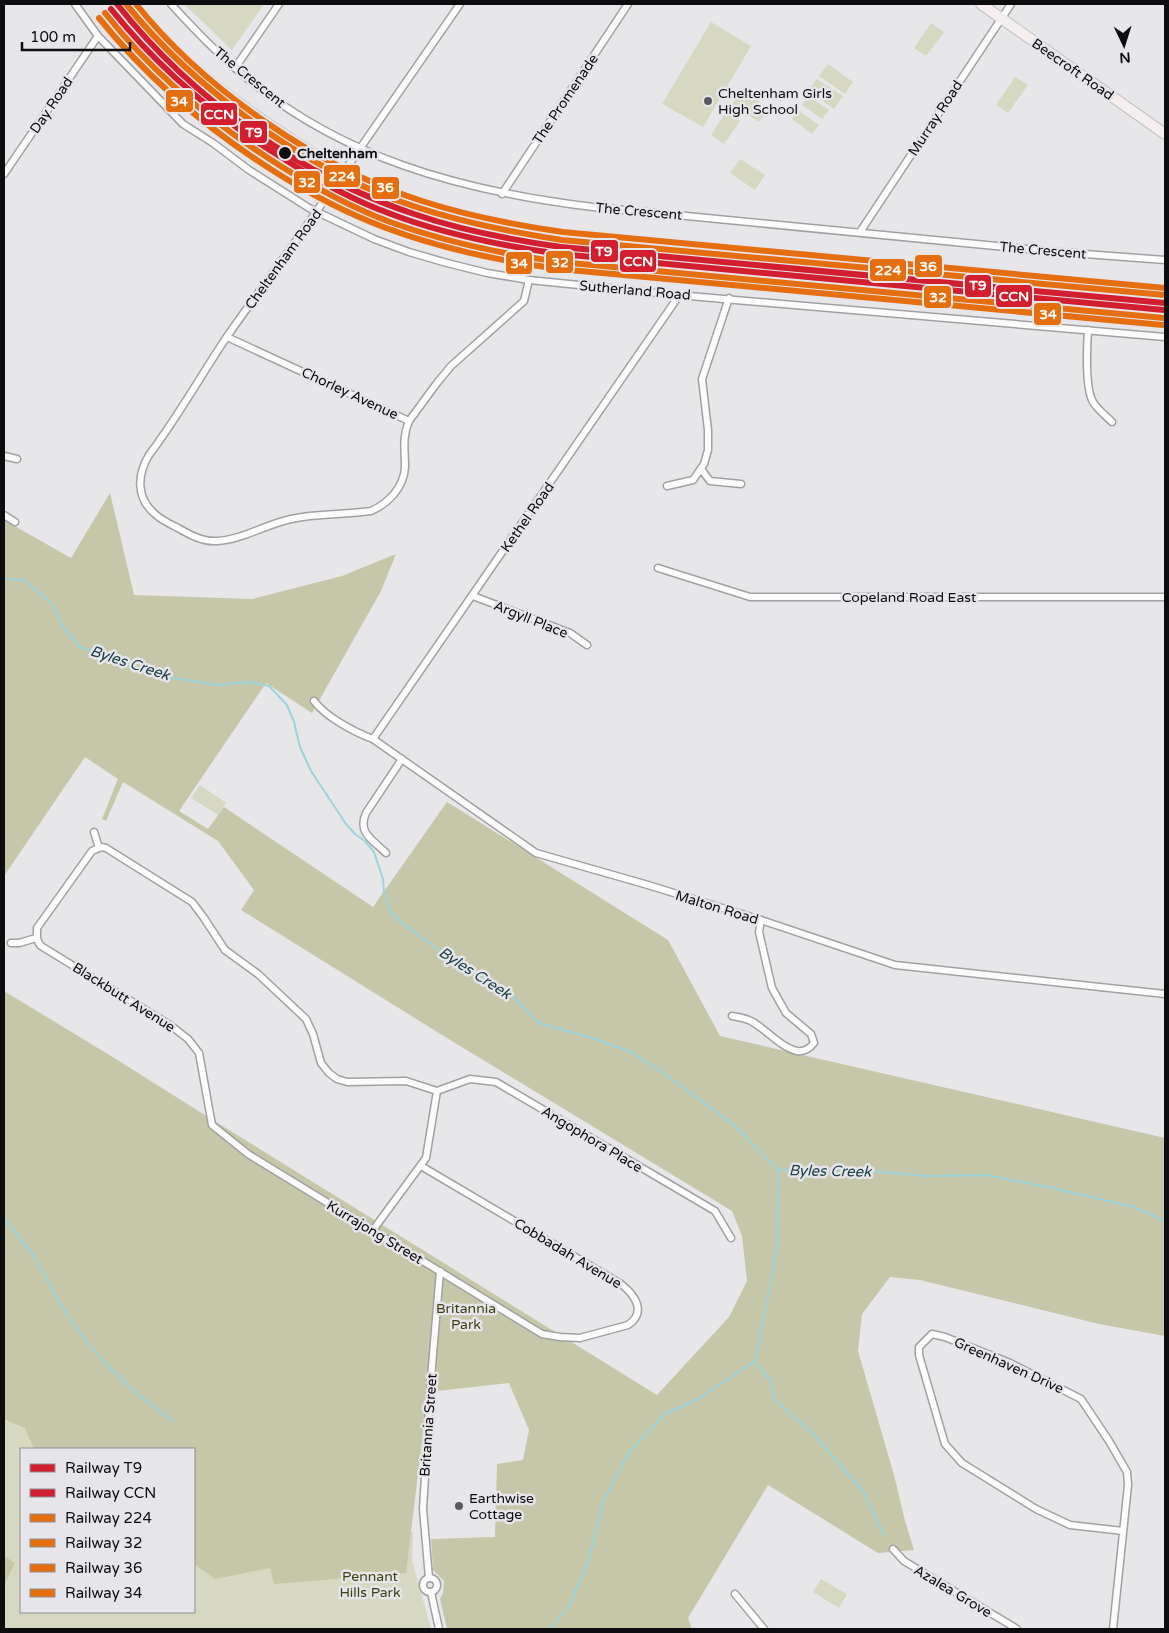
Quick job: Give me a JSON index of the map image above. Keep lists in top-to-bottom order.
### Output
{
  "streets": {
    "main road": ["Beecroft Road"],
    "street": [
      "The Crescent",
      "The Promenade",
      "Day Road",
      "Murray Road",
      "Cheltenham Road",
      "Sutherland Road",
      "Chorley Avenue",
      "Kethel Road",
      "Copeland Road East",
      "Argyll Place",
      "Malton Road",
      "Blackbutt Avenue",
      "Angophora Place",
      "Kurrajong Street",
      "Cobbadah Avenue",
      "Greenhaven Drive",
      "Britannia Street",
      "Azalea Grove"
    ]
  },
  "crossings": [
    ["Beecroft Road", "Murray Road"],
    ["The Crescent", "The Promenade"],
    ["The Crescent", "Murray Road"],
    ["The Crescent", "Cheltenham Road"],
    ["Day Road", "Sutherland Road"],
    ["Cheltenham Road", "Sutherland Road"],
    ["Cheltenham Road", "Chorley Avenue"],
    ["Sutherland Road", "Chorley Avenue"],
    ["Sutherland Road", "Kethel Road"],
    ["Kethel Road", "Argyll Place"],
    ["Kethel Road", "Malton Road"],
    ["Blackbutt Avenue", "Kurrajong Street"],
    ["Kurrajong Street", "Cobbadah Avenue"],
    ["Kurrajong Street", "Britannia Street"]
  ],
  "water": ["Byles Creek"],
  "parks": ["Britannia Park", "Pennant Hills Park"],
  "places": ["Cheltenham Girls High School", "Cheltenham", "Earthwise Cottage"],
  "lines": [
    "rail line T9",
    "rail line 224",
    "rail line 36",
    "rail line CCN",
    "rail line 32",
    "rail line 34"
  ],
  "legend": [
    "Railway T9",
    "Railway CCN",
    "Railway 224",
    "Railway 32",
    "Railway 36",
    "Railway 34"
  ],
  "scale_bar": "100 m",
  "north": "bottom"
}
